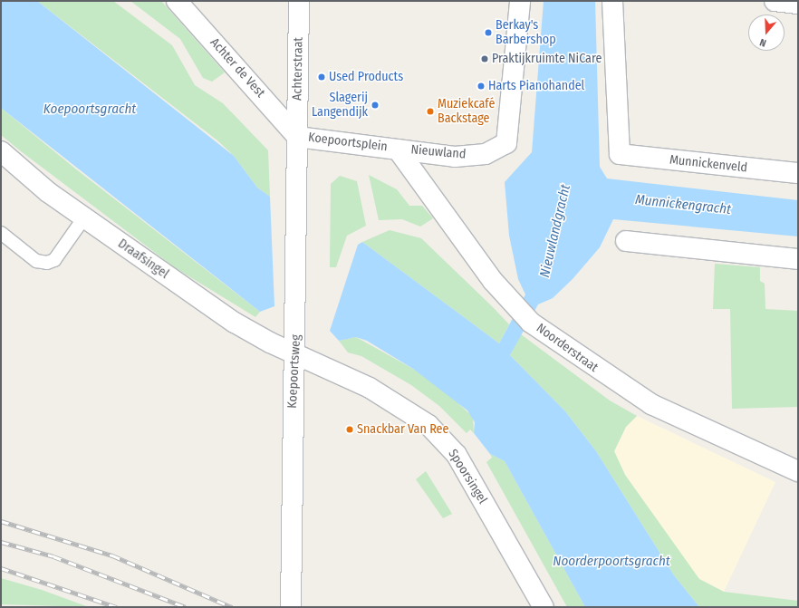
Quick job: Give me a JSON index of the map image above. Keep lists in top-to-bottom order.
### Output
{
  "streets": {
    "street": [
      "Achter de Vest",
      "Achterstraat",
      "Koepoortsplein",
      "Nieuwland",
      "Munnickenveld",
      "Draafsingel",
      "Noorderstraat",
      "Koepoortsweg",
      "Spoorsingel"
    ]
  },
  "crossings": [
    ["Achter de Vest", "Achterstraat"],
    ["Achter de Vest", "Koepoortsplein"],
    ["Achter de Vest", "Koepoortsweg"],
    ["Achterstraat", "Koepoortsplein"],
    ["Achterstraat", "Koepoortsweg"],
    ["Koepoortsplein", "Nieuwland"],
    ["Koepoortsplein", "Noorderstraat"],
    ["Koepoortsplein", "Koepoortsweg"],
    ["Nieuwland", "Noorderstraat"],
    ["Draafsingel", "Koepoortsweg"],
    ["Draafsingel", "Spoorsingel"],
    ["Koepoortsweg", "Spoorsingel"]
  ],
  "water": [
    "Koepoortsgracht",
    "Munnickengracht",
    "Nieuwlandgracht",
    "Noorderpoortsgracht"
  ],
  "places": [
    "Berkay's Barbershop",
    "Praktijkruimte NiCare",
    "Used Products",
    "Harts Pianohandel",
    "Slagerij Langendijk",
    "Muziekcafé Backstage",
    "Snackbar Van Ree"
  ],
  "north": "bottom"
}
